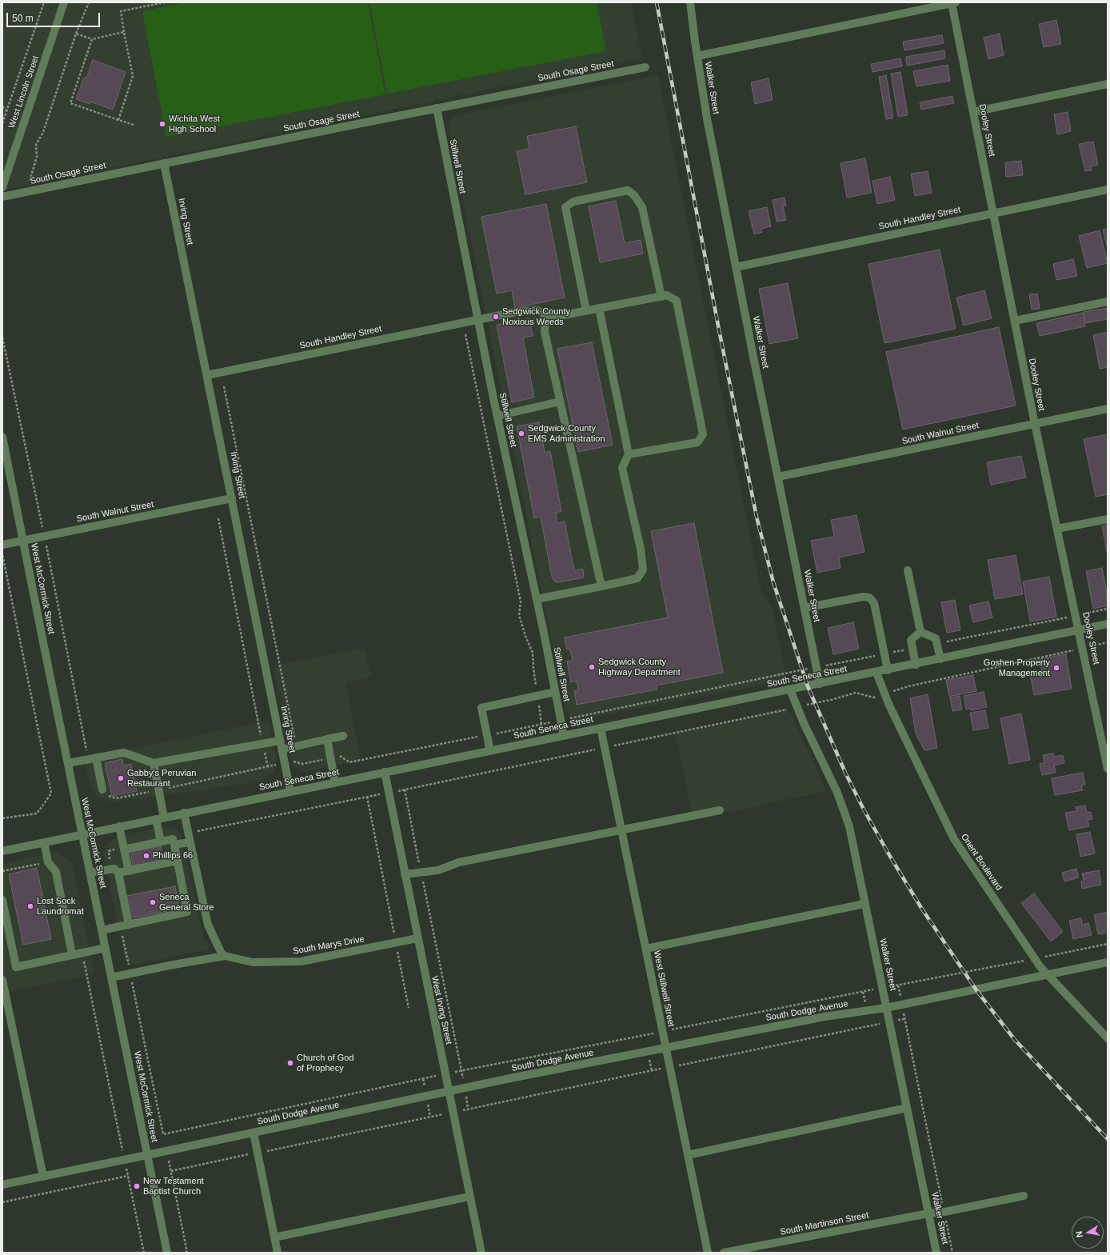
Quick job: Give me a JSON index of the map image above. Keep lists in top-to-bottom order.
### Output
{
  "streets": {
    "street": [
      "South Osage Street",
      "Walker Street",
      "West Lincoln Street",
      "Dooley Street",
      "Stillwell Street",
      "South Handley Street",
      "Irving Street",
      "South Walnut Street",
      "West McCormick Street",
      "South Seneca Street",
      "Orient Boulevard",
      "South Marys Drive",
      "West Stillwell Street",
      "West Irving Street",
      "South Dodge Avenue",
      "South Martinson Street"
    ]
  },
  "crossings": [
    ["South Osage Street", "Stillwell Street"],
    ["South Osage Street", "Irving Street"],
    ["Walker Street", "South Handley Street"],
    ["Walker Street", "South Walnut Street"],
    ["Walker Street", "South Seneca Street"],
    ["Walker Street", "South Dodge Avenue"],
    ["Walker Street", "South Martinson Street"],
    ["Dooley Street", "South Handley Street"],
    ["Dooley Street", "South Walnut Street"],
    ["Dooley Street", "South Seneca Street"],
    ["Stillwell Street", "South Handley Street"],
    ["Stillwell Street", "South Seneca Street"],
    ["South Handley Street", "Irving Street"],
    ["Irving Street", "South Walnut Street"],
    ["Irving Street", "South Seneca Street"],
    ["South Walnut Street", "West McCormick Street"],
    ["West McCormick Street", "South Seneca Street"],
    ["West McCormick Street", "South Marys Drive"],
    ["West McCormick Street", "South Dodge Avenue"],
    ["South Seneca Street", "Orient Boulevard"],
    ["South Seneca Street", "West Stillwell Street"],
    ["South Seneca Street", "West Irving Street"],
    ["Orient Boulevard", "South Dodge Avenue"],
    ["South Marys Drive", "West Irving Street"],
    ["West Stillwell Street", "South Dodge Avenue"],
    ["West Irving Street", "South Dodge Avenue"]
  ],
  "places": [
    "Wichita West High School",
    "Sedgwick County Noxious Weeds",
    "Sedgwick County EMS Administration",
    "Sedgwick County Highway Department",
    "Goshen Property Management",
    "Gabby's Peruvian Restaurant",
    "Phillips 66",
    "Seneca General Store",
    "Lost Sock Laundromat",
    "Church of God of Prophecy",
    "New Testament Baptist Church"
  ],
  "scale_bar": "50 m",
  "north": "left"
}
